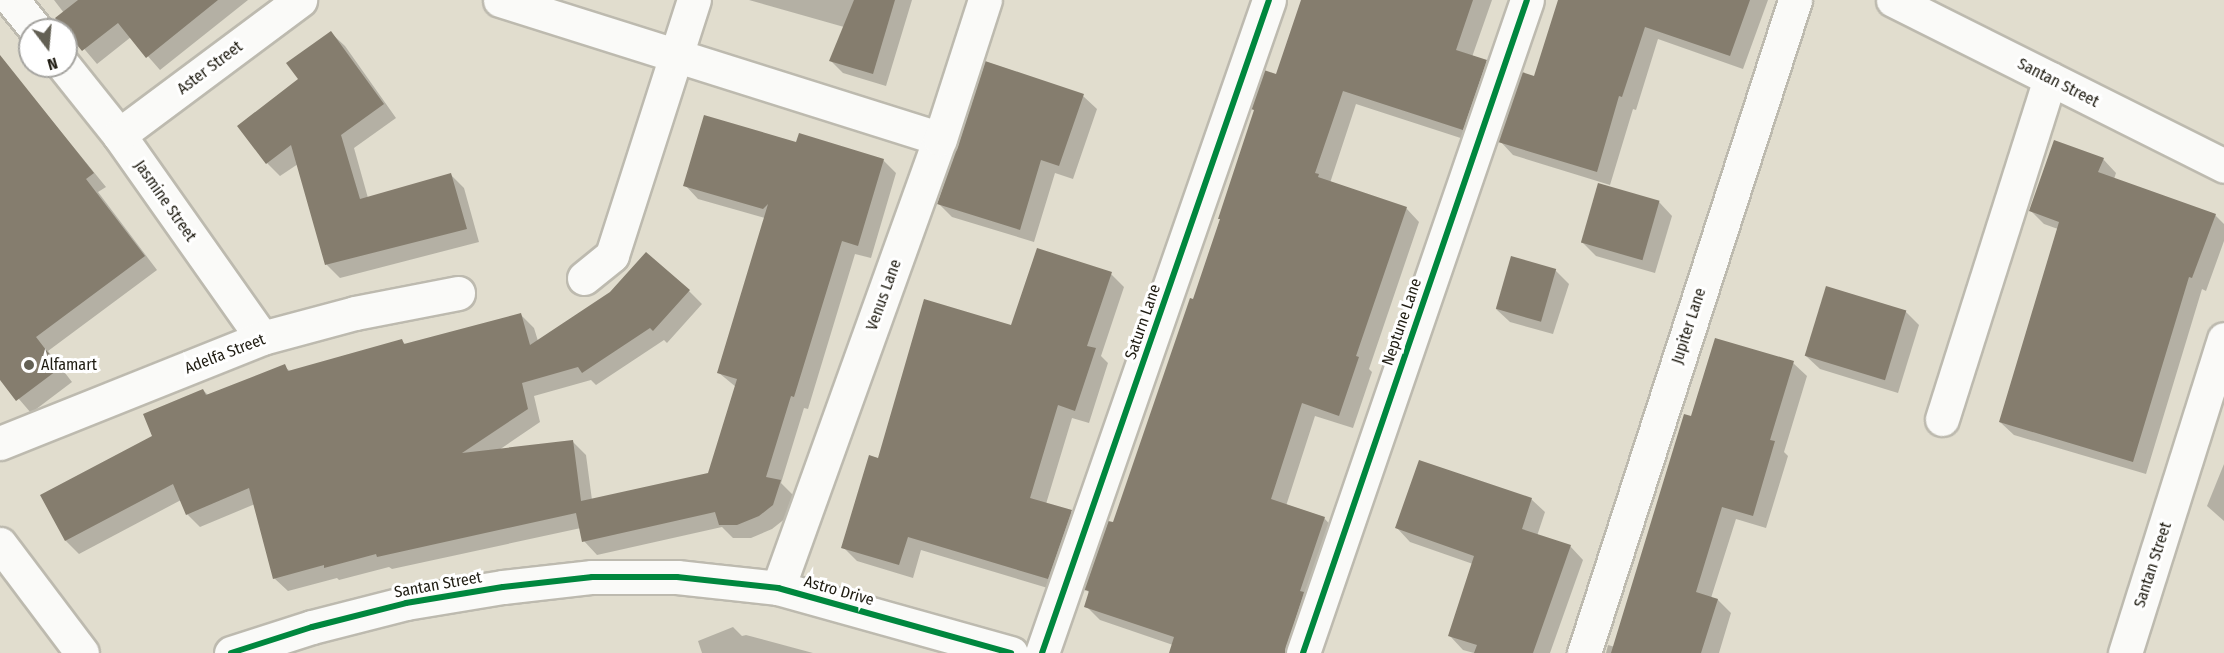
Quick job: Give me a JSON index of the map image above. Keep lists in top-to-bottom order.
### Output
{
  "streets": {
    "street": [
      "Aster Street",
      "Santan Street",
      "Jasmine Street",
      "Venus Lane",
      "Saturn Lane",
      "Neptune Lane",
      "Jupiter Lane",
      "Adelfa Street",
      "Astro Drive"
    ]
  },
  "crossings": [
    ["Aster Street", "Jasmine Street"],
    ["Santan Street", "Astro Drive"],
    ["Jasmine Street", "Adelfa Street"],
    ["Venus Lane", "Astro Drive"]
  ],
  "places": ["Alfamart"],
  "north": "bottom"
}
